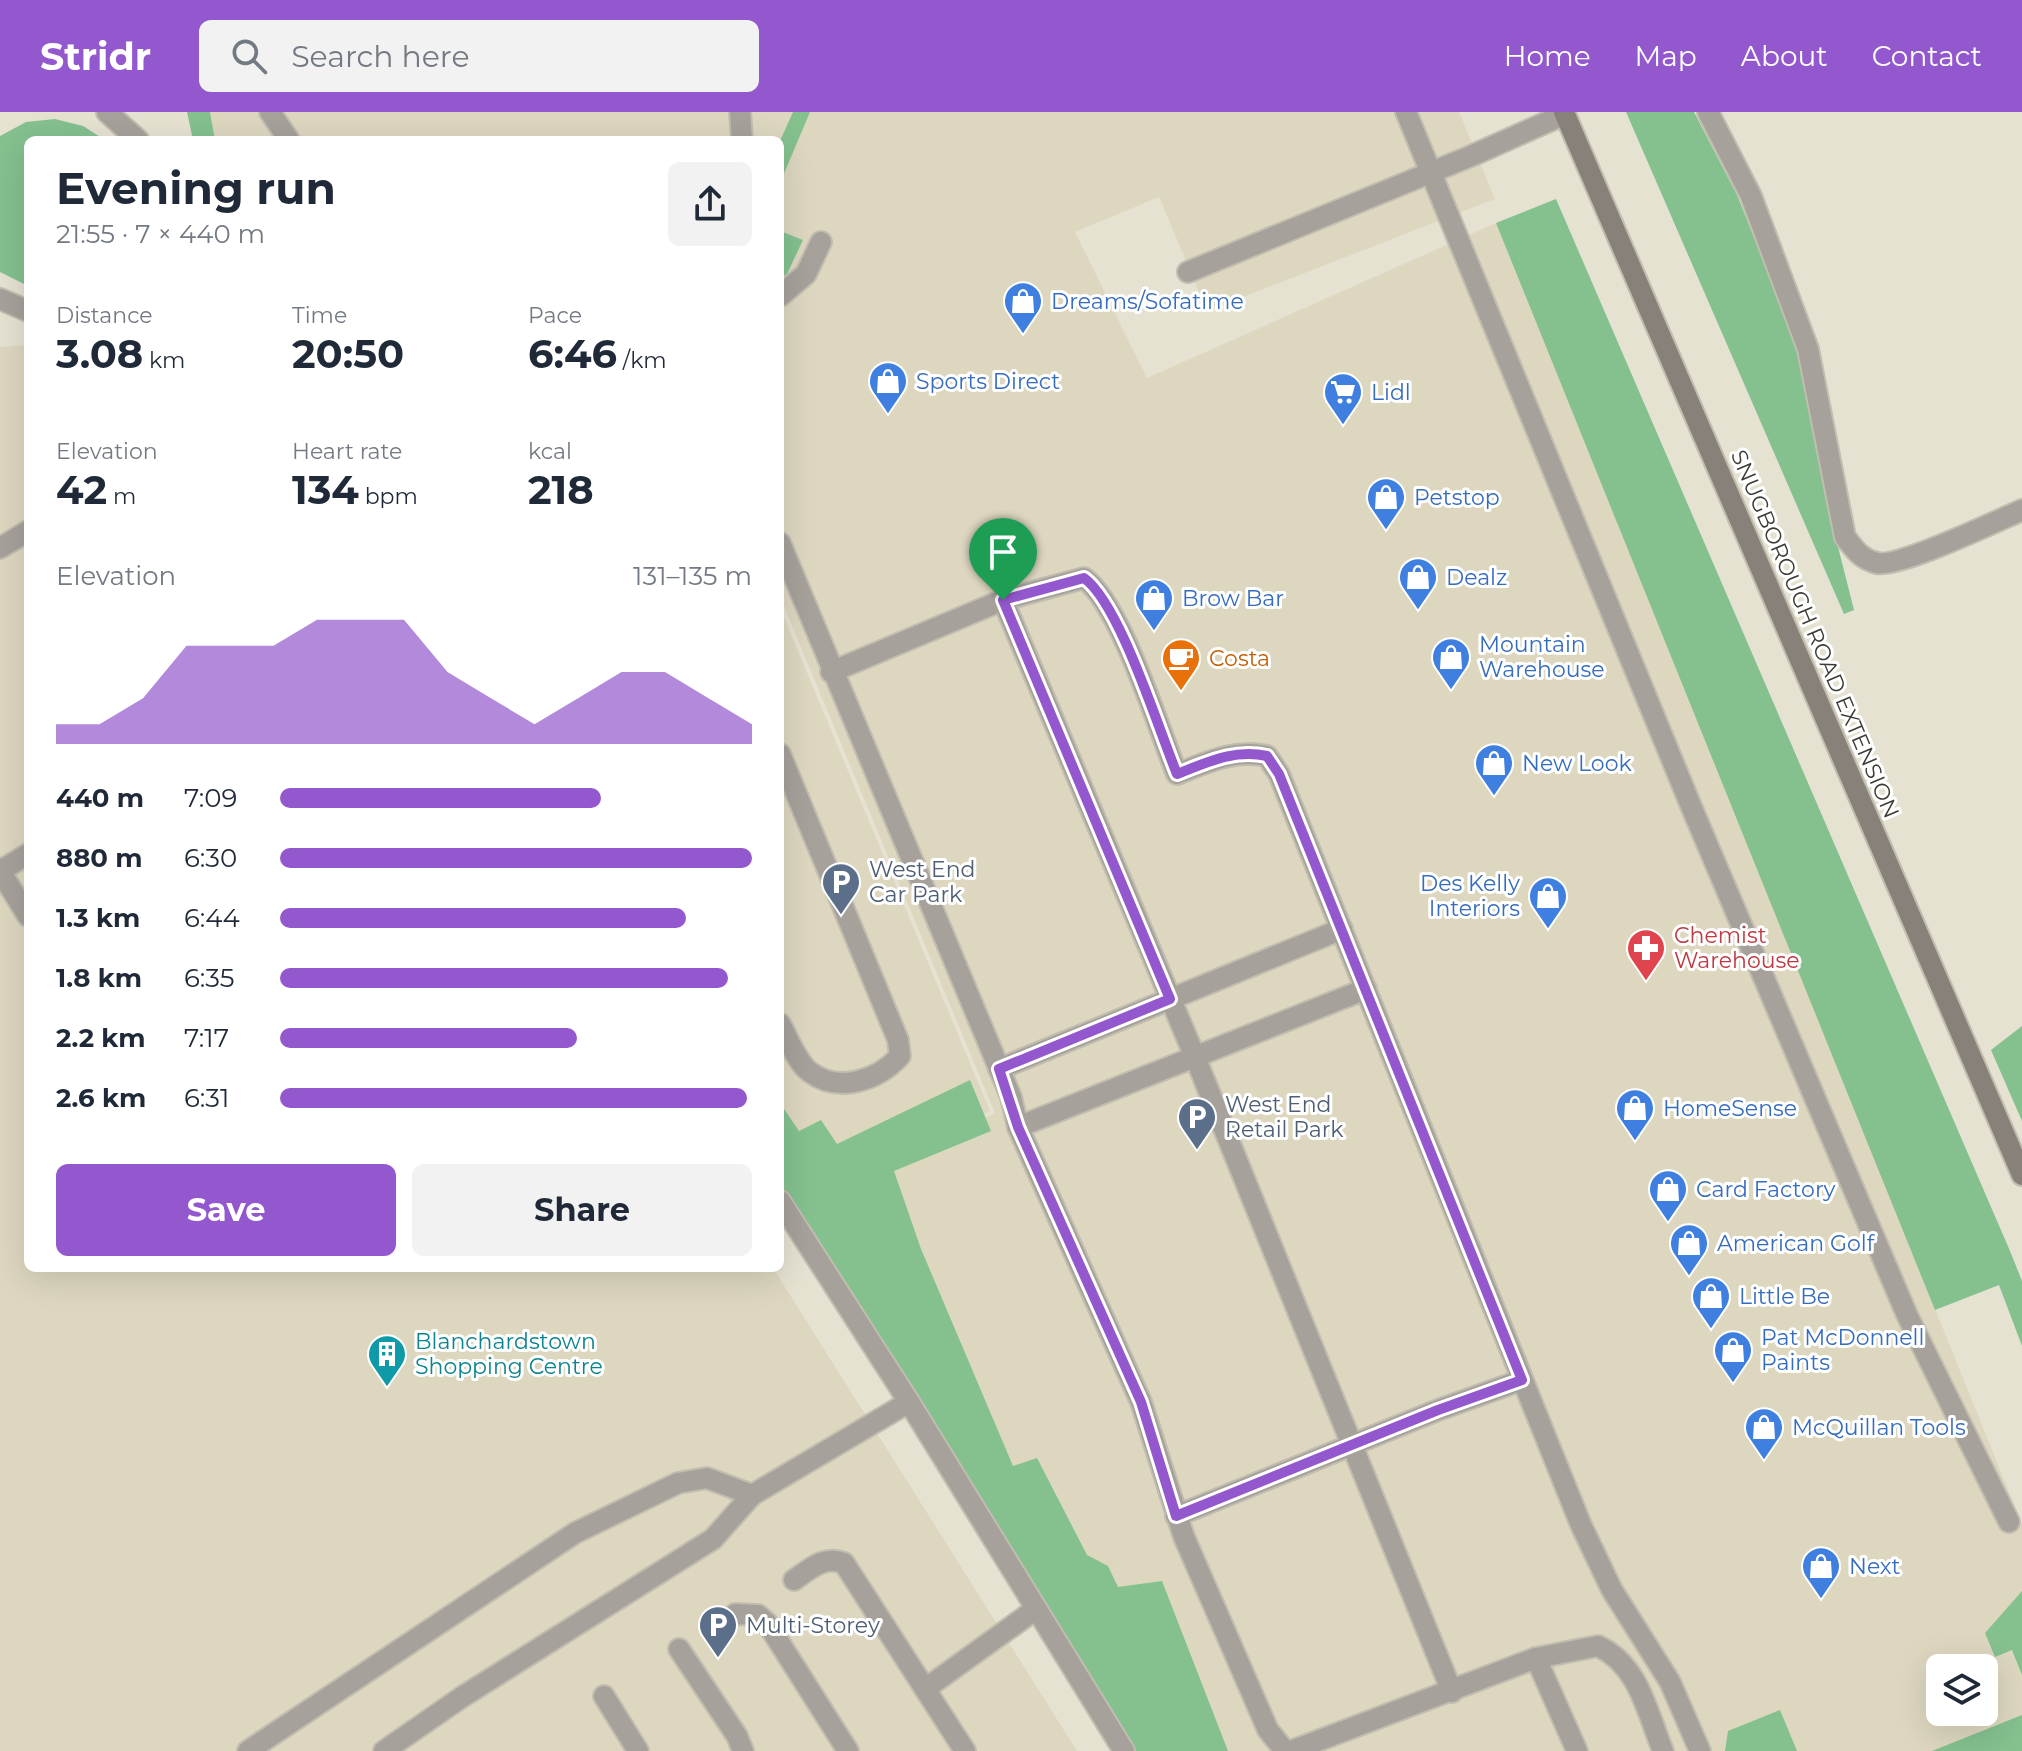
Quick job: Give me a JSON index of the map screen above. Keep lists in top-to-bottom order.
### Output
{
  "streets": {
    "main road": ["SNUGBOROUGH ROAD EXTENSION"]
  },
  "places": {
    "shop": [
      "Dreams/Sofatime",
      "Sports Direct",
      "Petstop",
      "Dealz",
      "Brow Bar",
      "Mountain Warehouse",
      "New Look",
      "Des Kelly Interiors",
      "HomeSense",
      "Card Factory",
      "American Golf",
      "Little Be",
      "Pat McDonnell Paints",
      "McQuillan Tools",
      "Next"
    ],
    "supermarket": ["Lidl"],
    "cafe": ["Costa"],
    "parking": ["West End Car Park", "West End Retail Park", "Multi-Storey"],
    "pharmacy": ["Chemist Warehouse"],
    "building": ["Blanchardstown Shopping Centre"]
  },
  "page": {
    "header": "Stridr",
    "search": "Search here",
    "nav": [
      "Home",
      "Map",
      "About",
      "Contact"
    ],
    "heading": ["Evening run", "21:55 · 7 × 440 m"],
    "stats": [
      ["Distance", "3.08 km"],
      ["Time", "20:50"],
      ["Pace", "6:46 /km"],
      ["Elevation", "42 m"],
      ["Heart rate", "134 bpm"],
      ["kcal", "218"]
    ],
    "chart": ["Elevation", "131–135 m"],
    "list": [
      {
        "name": "440 m",
        "note": "7:09"
      },
      {
        "name": "880 m",
        "note": "6:30"
      },
      {
        "name": "1.3 km",
        "note": "6:44"
      },
      {
        "name": "1.8 km",
        "note": "6:35"
      },
      {
        "name": "2.2 km",
        "note": "7:17"
      },
      {
        "name": "2.6 km",
        "note": "6:31"
      }
    ],
    "buttons": ["Save", "Share"]
  }
}
